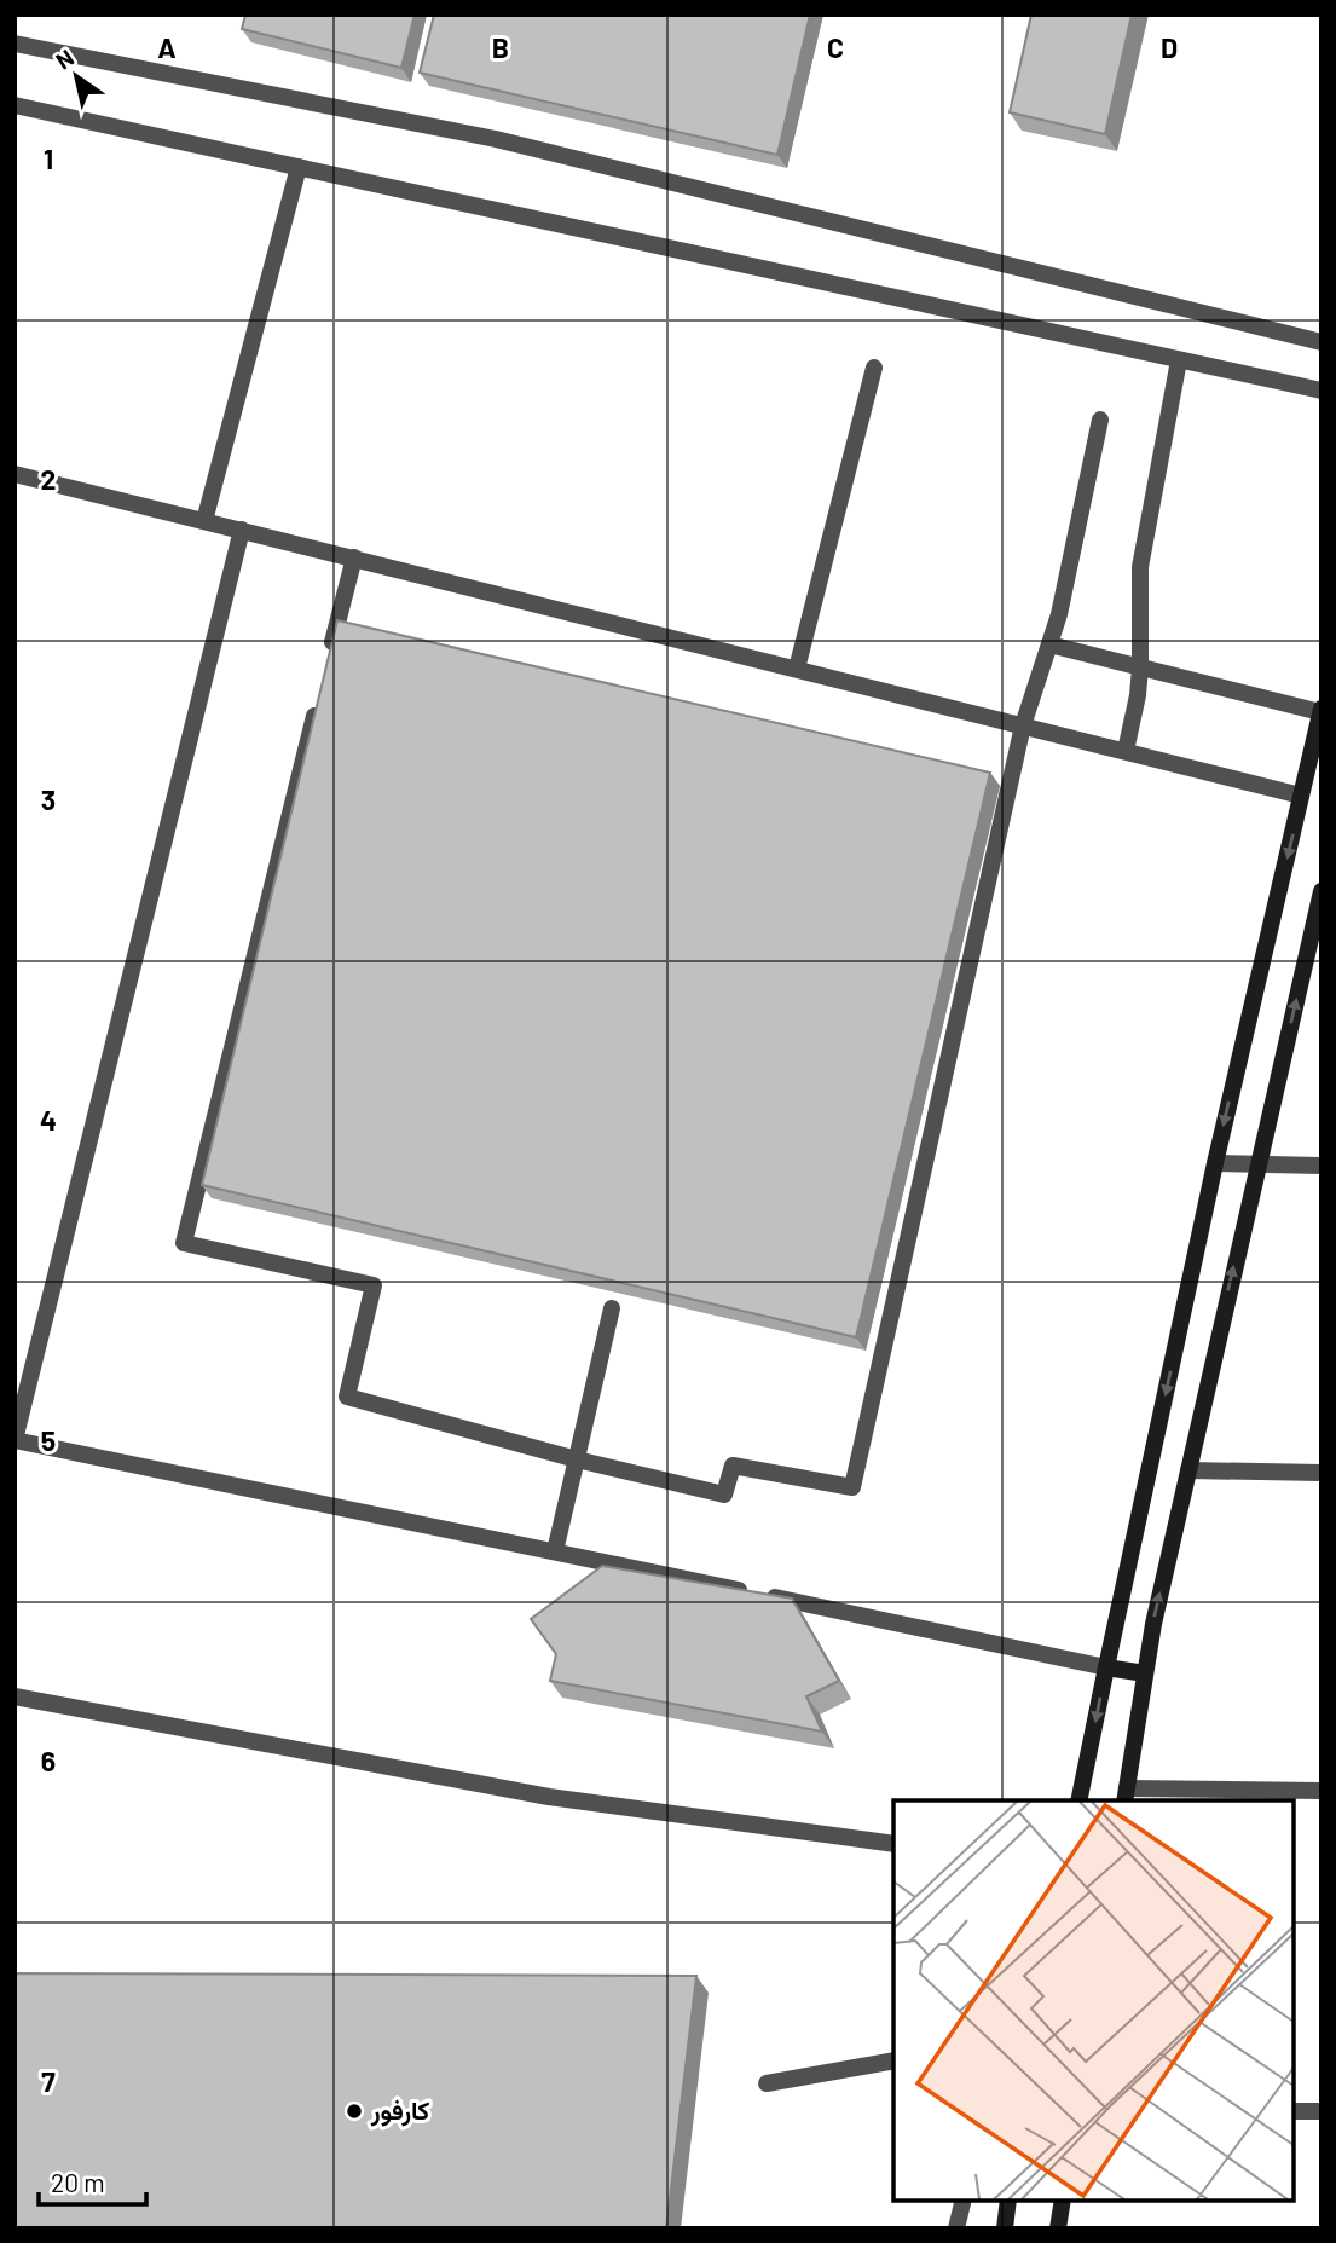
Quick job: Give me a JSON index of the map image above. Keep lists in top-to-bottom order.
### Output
{
  "places": ["كارفور"],
  "scale_bar": "20 m",
  "north": "top left",
  "grid": {
    "columns": [
      "A",
      "B",
      "C",
      "D"
    ],
    "rows": [
      "1",
      "2",
      "3",
      "4",
      "5",
      "6",
      "7"
    ]
  }
}
